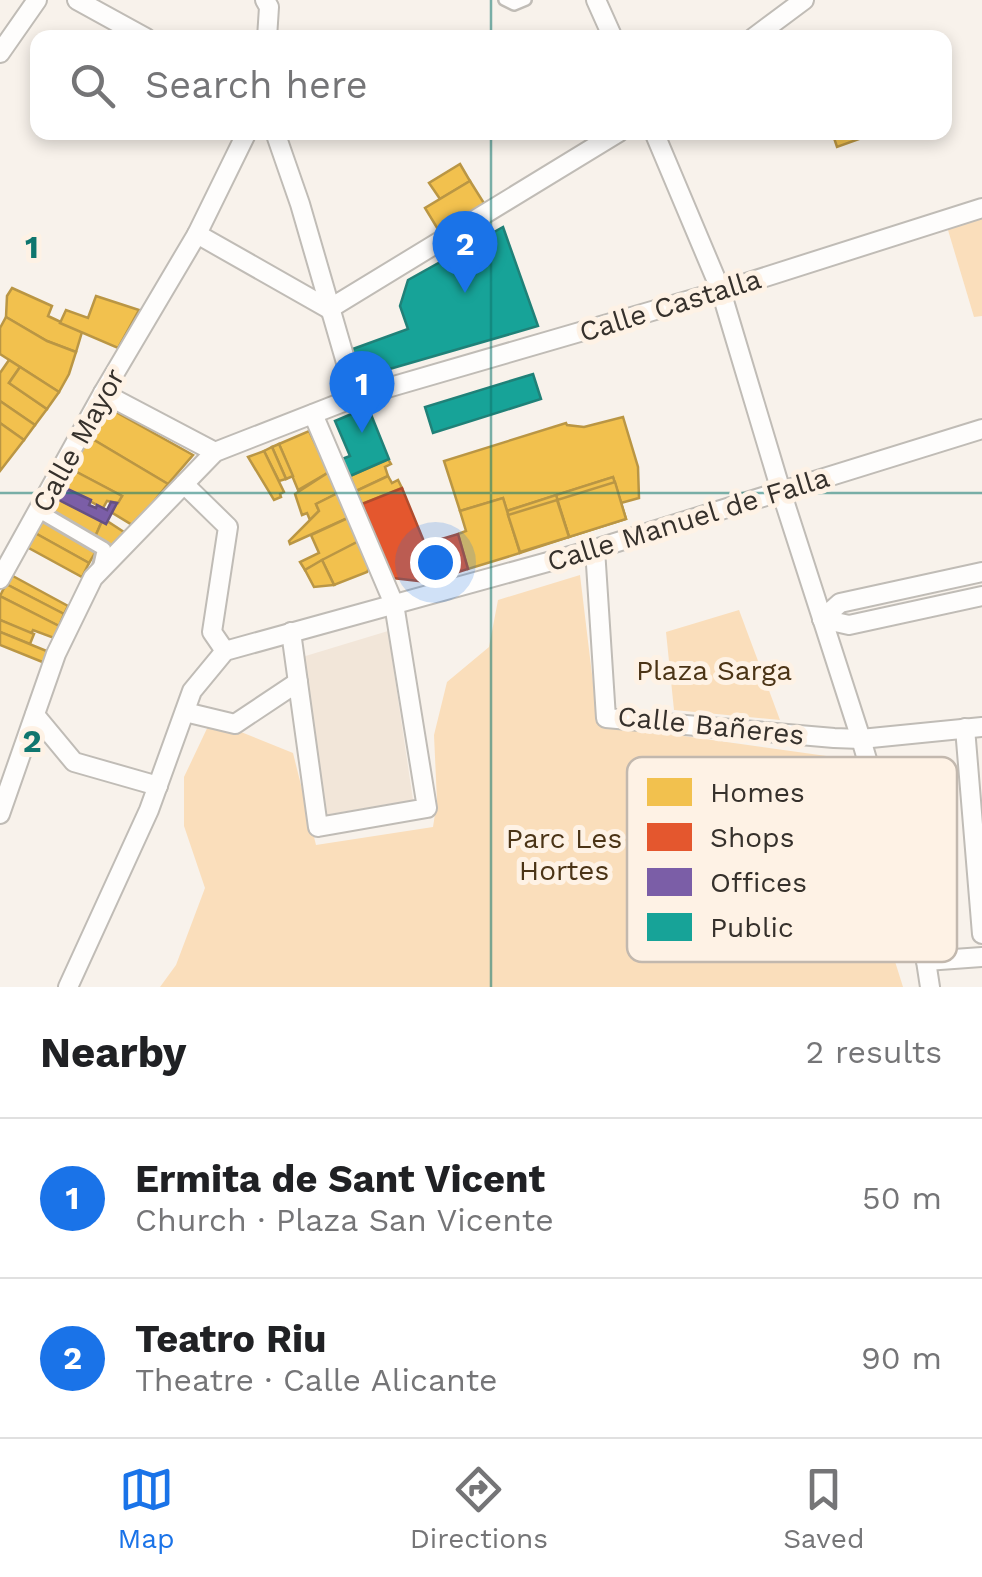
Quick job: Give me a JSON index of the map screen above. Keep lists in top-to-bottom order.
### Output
{
  "streets": {
    "street": [
      "Calle Castalla",
      "Calle Mayor",
      "Calle Manuel de Falla",
      "Calle Bañeres"
    ]
  },
  "crossings": [
    ["Calle Manuel de Falla", "Calle Bañeres"]
  ],
  "parks": ["Plaza Sarga", "Parc Les Hortes"],
  "legend": [
    "Homes",
    "Shops",
    "Offices",
    "Public"
  ],
  "page": {
    "search": "Search here",
    "pins": ["2", "1"],
    "heading": ["Nearby", "2 results"],
    "list": [
      {
        "mark": "1",
        "name": "Ermita de Sant Vicent",
        "note": "Church · Plaza San Vicente",
        "value": "50 m"
      },
      {
        "mark": "2",
        "name": "Teatro Riu",
        "note": "Theatre · Calle Alicante",
        "value": "90 m"
      }
    ],
    "nav": ["Map", "Directions", "Saved"]
  },
  "grid": {
    "rows": ["1", "2"]
  }
}
